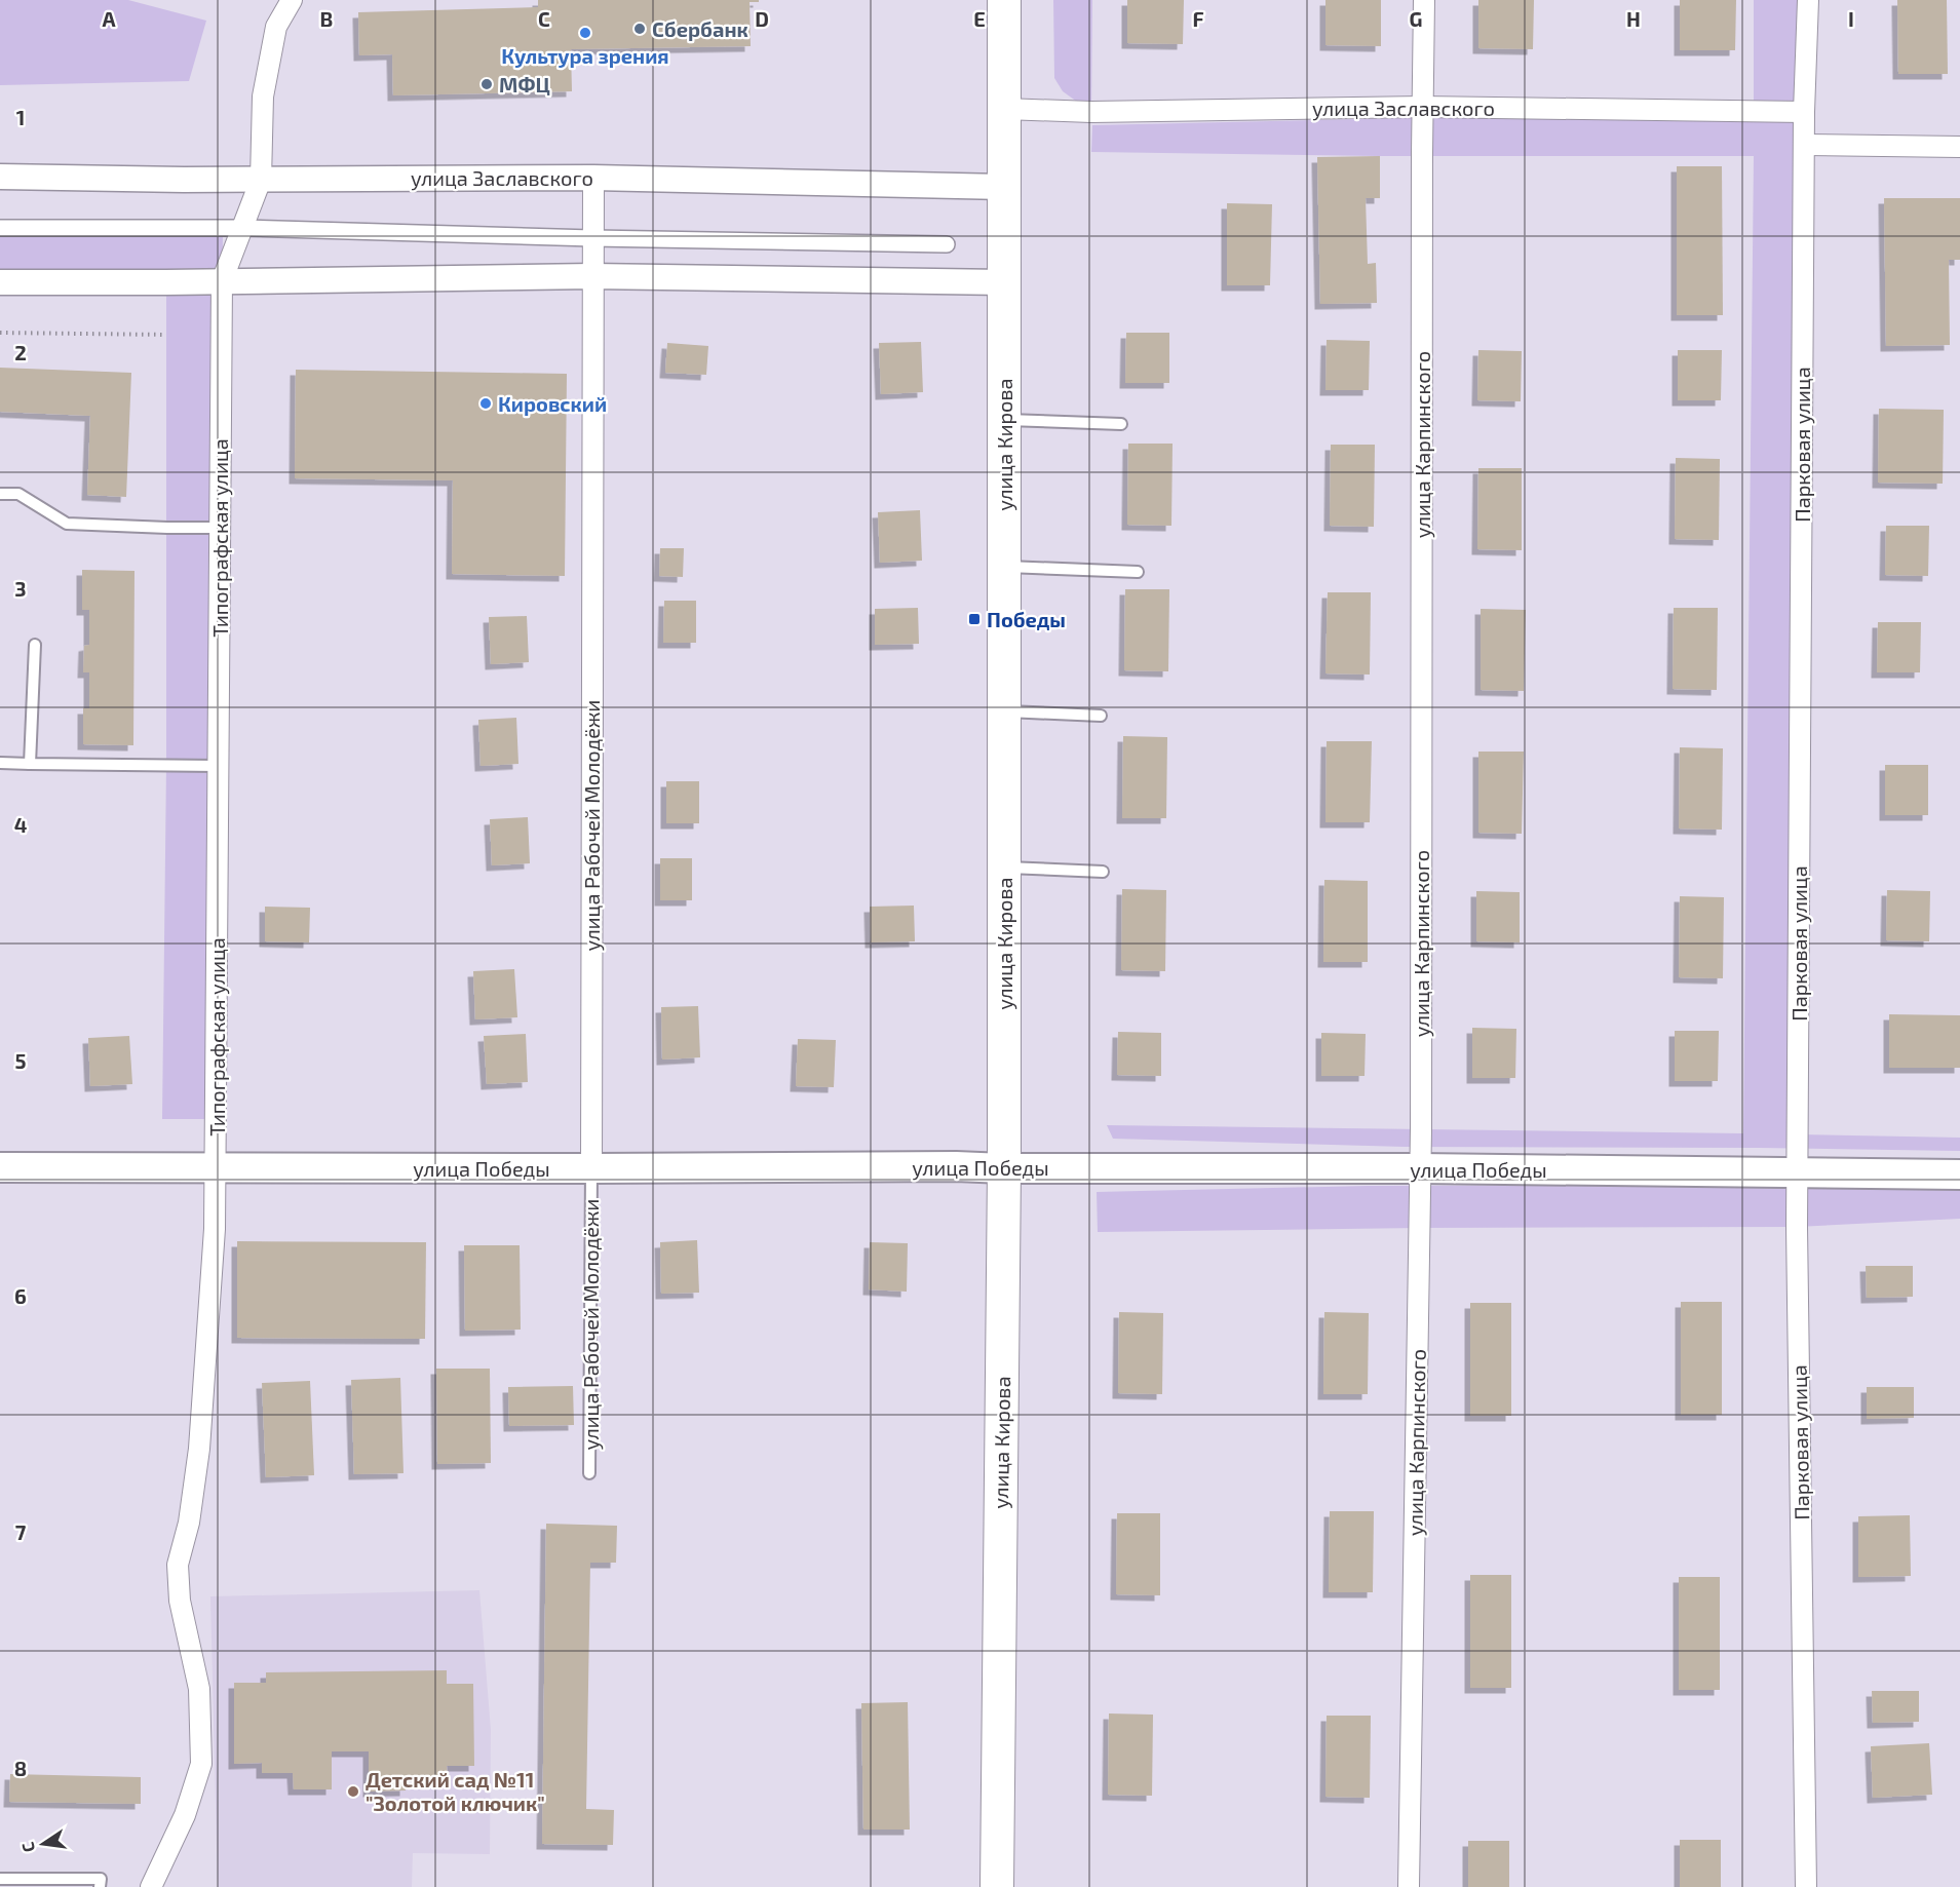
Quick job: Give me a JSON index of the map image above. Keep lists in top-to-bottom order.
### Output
{
  "streets": {
    "main road": ["улица Кирова", "улица Победы"],
    "street": [
      "улица Заславского",
      "улица Карпинского",
      "Парковая улица",
      "Типографская улица",
      "улица Рабочей Молодёжи"
    ]
  },
  "crossings": [
    ["улица Заславского", "улица Кирова"],
    ["улица Заславского", "улица Карпинского"],
    ["улица Заславского", "Парковая улица"],
    ["улица Заславского", "Типографская улица"],
    ["улица Заславского", "улица Рабочей Молодёжи"],
    ["улица Кирова", "улица Победы"],
    ["улица Карпинского", "улица Победы"],
    ["Парковая улица", "улица Победы"],
    ["Типографская улица", "улица Победы"],
    ["улица Рабочей Молодёжи", "улица Победы"]
  ],
  "places": {
    "other": [
      "Сбербанк",
      "Культура зрения",
      "МФЦ",
      "Кировский",
      "Детский сад №11 \"Золотой ключик\""
    ],
    "transit": ["Победы"]
  },
  "north": "left",
  "grid": {
    "columns": [
      "A",
      "B",
      "C",
      "D",
      "E",
      "F",
      "G",
      "H",
      "I"
    ],
    "rows": [
      "1",
      "2",
      "3",
      "4",
      "5",
      "6",
      "7",
      "8"
    ]
  }
}
